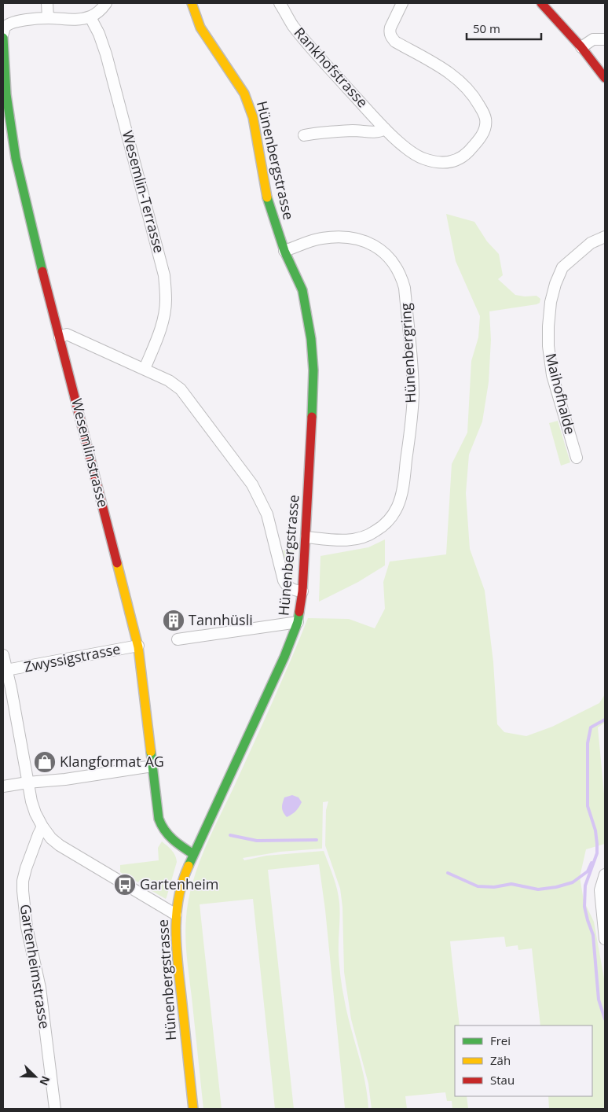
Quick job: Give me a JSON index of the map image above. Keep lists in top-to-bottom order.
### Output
{
  "streets": {
    "street": [
      "Rankhofstrasse",
      "Hünenbergstrasse",
      "Wesemlin-Terrasse",
      "Hünenbergring",
      "Maihofhalde",
      "Wesemlinstrasse",
      "Zwyssigstrasse",
      "Gartenheimstrasse"
    ]
  },
  "crossings": [
    ["Hünenbergstrasse", "Hünenbergring"],
    ["Hünenbergstrasse", "Wesemlinstrasse"],
    ["Wesemlin-Terrasse", "Wesemlinstrasse"],
    ["Wesemlinstrasse", "Zwyssigstrasse"]
  ],
  "places": {
    "building": ["Tannhüsli"],
    "shop": ["Klangformat AG"],
    "bus stop": ["Gartenheim"]
  },
  "legend": ["Frei", "Zäh", "Stau"],
  "scale_bar": "50 m",
  "north": "bottom right"
}
